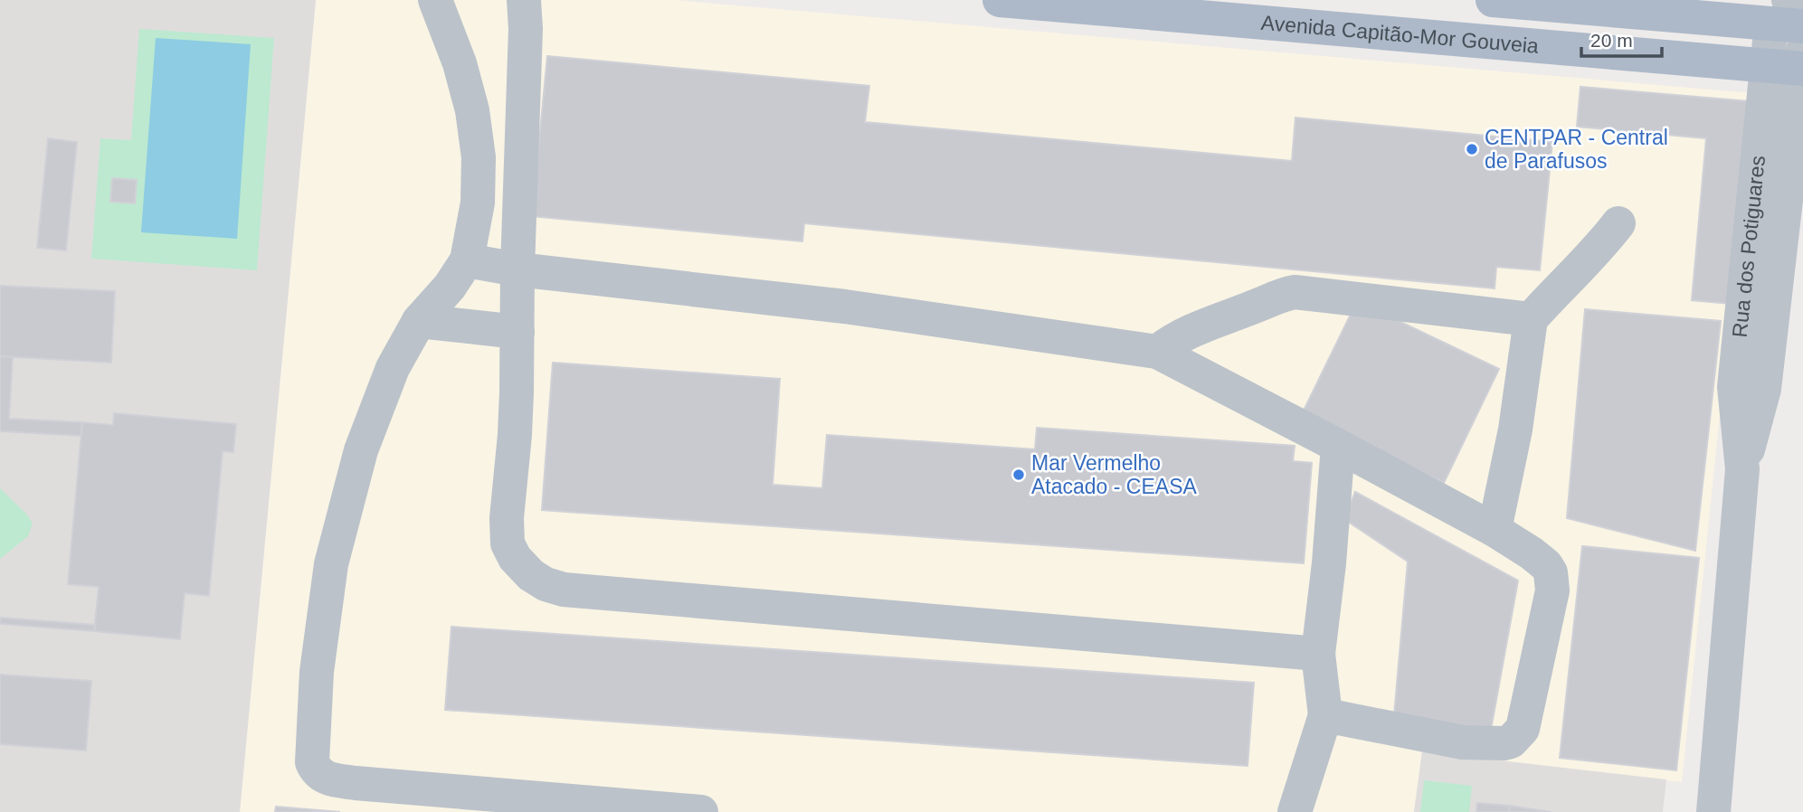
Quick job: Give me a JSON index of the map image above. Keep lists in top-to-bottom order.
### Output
{
  "streets": {
    "main road": ["Avenida Capitão-Mor Gouveia"],
    "street": ["Rua dos Potiguares"]
  },
  "crossings": [
    ["Avenida Capitão-Mor Gouveia", "Rua dos Potiguares"]
  ],
  "places": ["CENTPAR - Central de Parafusos", "Mar Vermelho Atacado - CEASA"],
  "scale_bar": "20 m"
}
